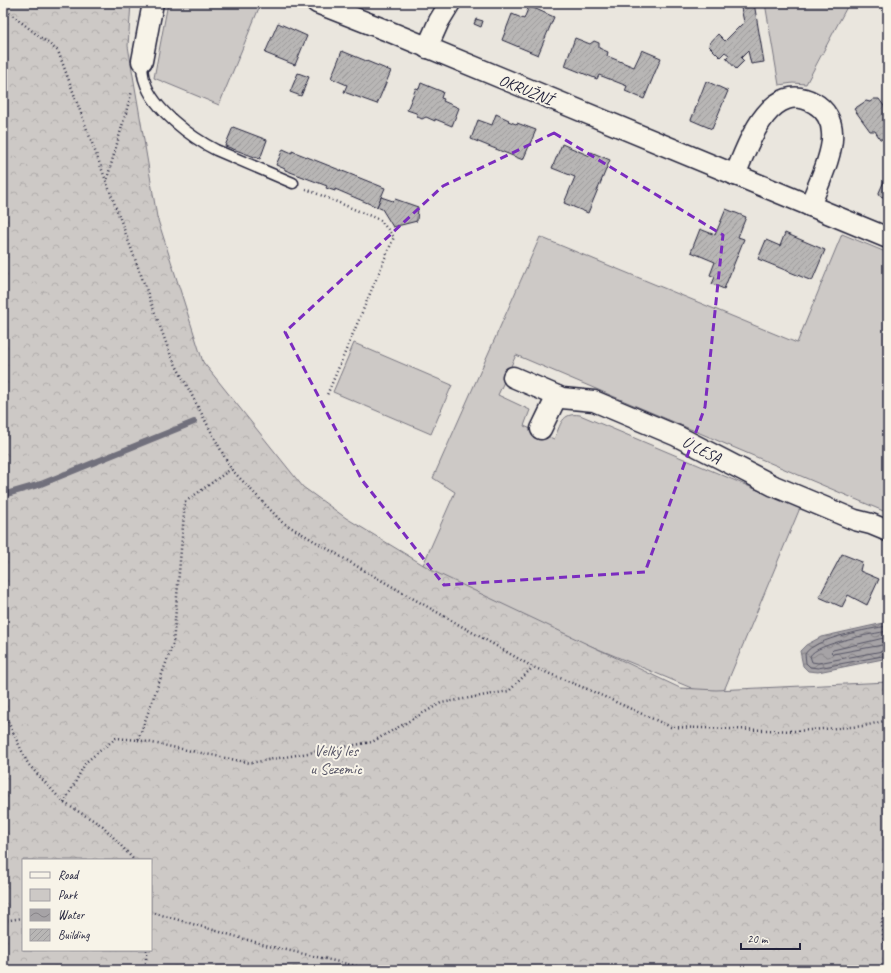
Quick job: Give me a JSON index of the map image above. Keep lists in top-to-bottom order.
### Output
{
  "streets": {
    "street": ["OKRUŽNÍ", "U LESA"]
  },
  "parks": ["Velký les u Sezemic"],
  "legend": [
    "Road",
    "Park",
    "Water",
    "Building"
  ],
  "scale_bar": "20 m"
}
